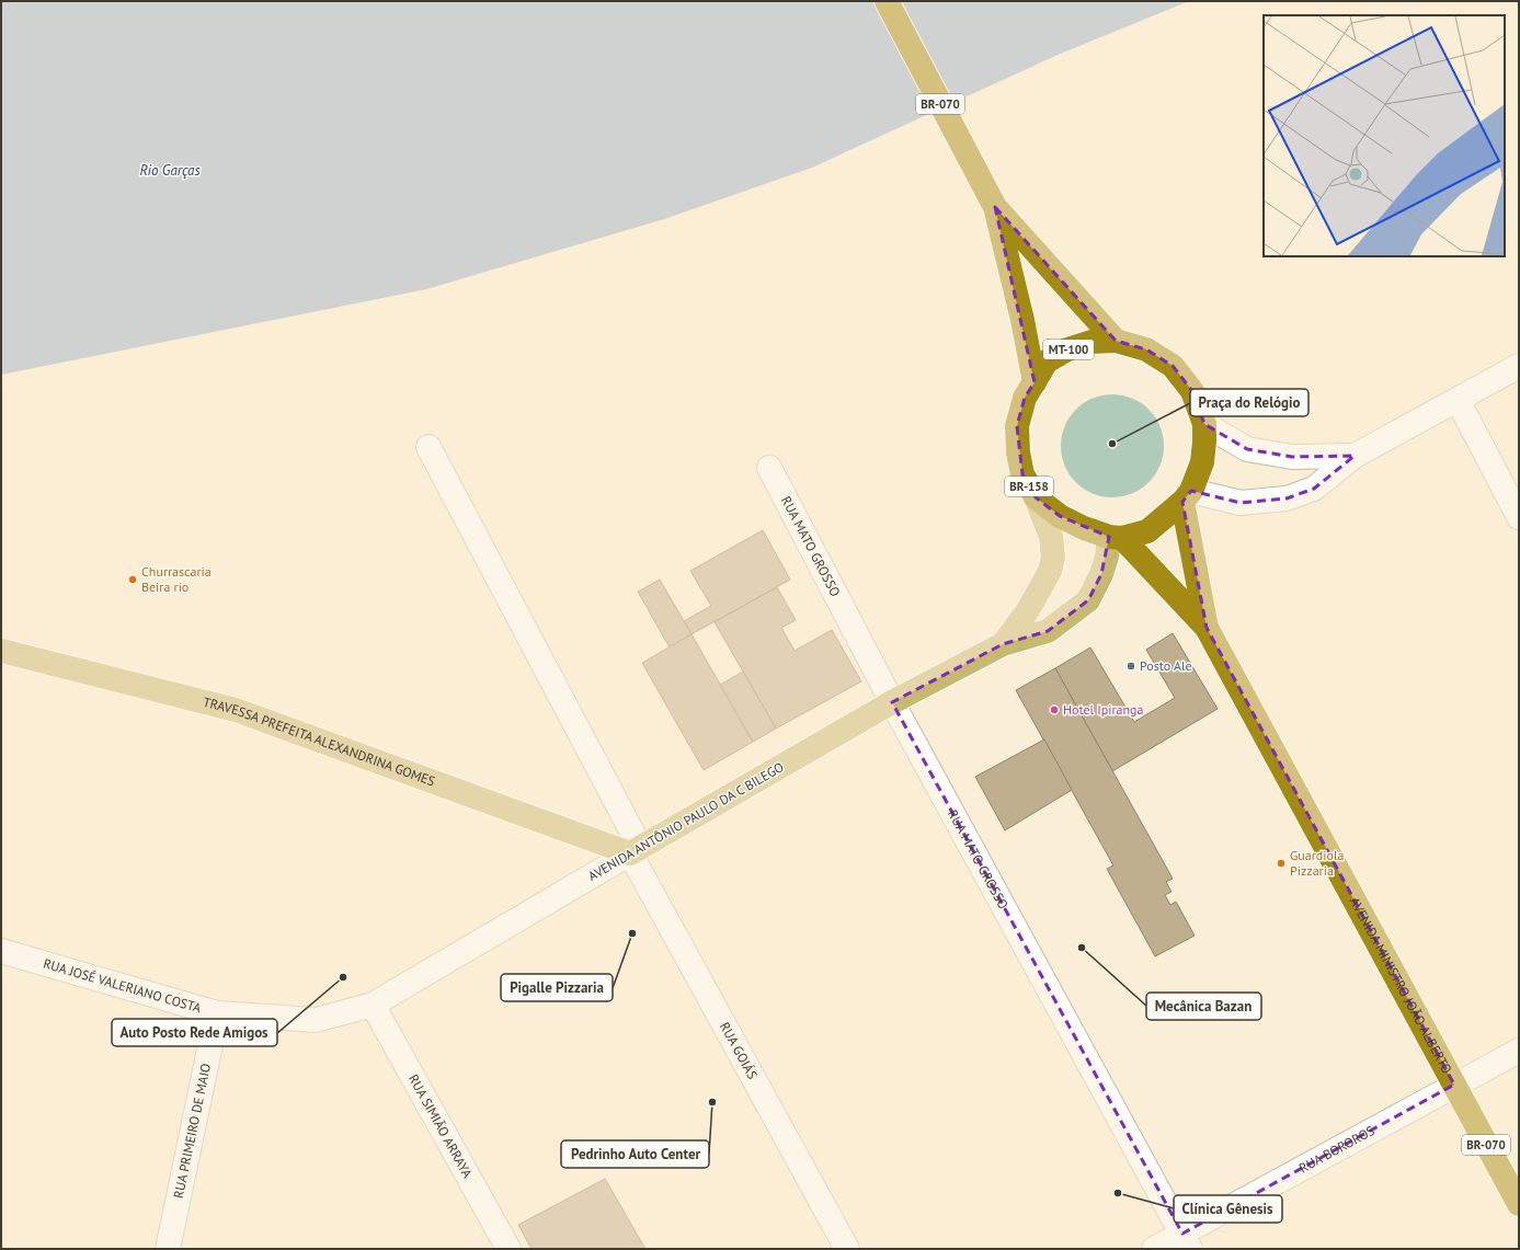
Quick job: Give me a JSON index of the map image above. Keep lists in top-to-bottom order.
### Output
{
  "streets": {
    "highway": [
      "BR-070",
      "MT-100",
      "BR-158",
      "AVENIDA MINISTRO JOÃO ALBERTO"
    ],
    "main road": ["TRAVESSA PREFEITA ALEXANDRINA GOMES", "AVENIDA ANTÔNIO PAULO DA C BILEGO"],
    "street": [
      "RUA MATO GROSSO",
      "RUA JOSÉ VALERIANO COSTA",
      "RUA GOIÁS",
      "RUA SIMIÃO ARRAYA",
      "RUA PRIMEIRO DE MAIO",
      "RUA BOROROS"
    ]
  },
  "crossings": [
    ["BR-070", "MT-100"],
    ["BR-070", "BR-158"],
    ["MT-100", "BR-158"],
    ["BR-158", "AVENIDA ANTÔNIO PAULO DA C BILEGO"],
    ["BR-158", "AVENIDA MINISTRO JOÃO ALBERTO"],
    ["RUA MATO GROSSO", "AVENIDA ANTÔNIO PAULO DA C BILEGO"],
    ["RUA MATO GROSSO", "RUA BOROROS"],
    ["TRAVESSA PREFEITA ALEXANDRINA GOMES", "AVENIDA ANTÔNIO PAULO DA C BILEGO"],
    ["TRAVESSA PREFEITA ALEXANDRINA GOMES", "RUA GOIÁS"],
    ["AVENIDA ANTÔNIO PAULO DA C BILEGO", "AVENIDA MINISTRO JOÃO ALBERTO"],
    ["AVENIDA ANTÔNIO PAULO DA C BILEGO", "RUA JOSÉ VALERIANO COSTA"],
    ["AVENIDA ANTÔNIO PAULO DA C BILEGO", "RUA GOIÁS"],
    ["AVENIDA ANTÔNIO PAULO DA C BILEGO", "RUA SIMIÃO ARRAYA"],
    ["AVENIDA MINISTRO JOÃO ALBERTO", "RUA BOROROS"],
    ["RUA JOSÉ VALERIANO COSTA", "RUA SIMIÃO ARRAYA"],
    ["RUA JOSÉ VALERIANO COSTA", "RUA PRIMEIRO DE MAIO"]
  ],
  "water": ["Rio Garças"],
  "places": [
    "Praça do Relógio",
    "Churrascaria Beira rio",
    "Posto Ale",
    "Hotel Ipiranga",
    "Guardiola Pizzaria",
    "Pigalle Pizzaria",
    "Mecânica Bazan",
    "Auto Posto Rede Amigos",
    "Pedrinho Auto Center",
    "Clínica Gênesis"
  ]
}
